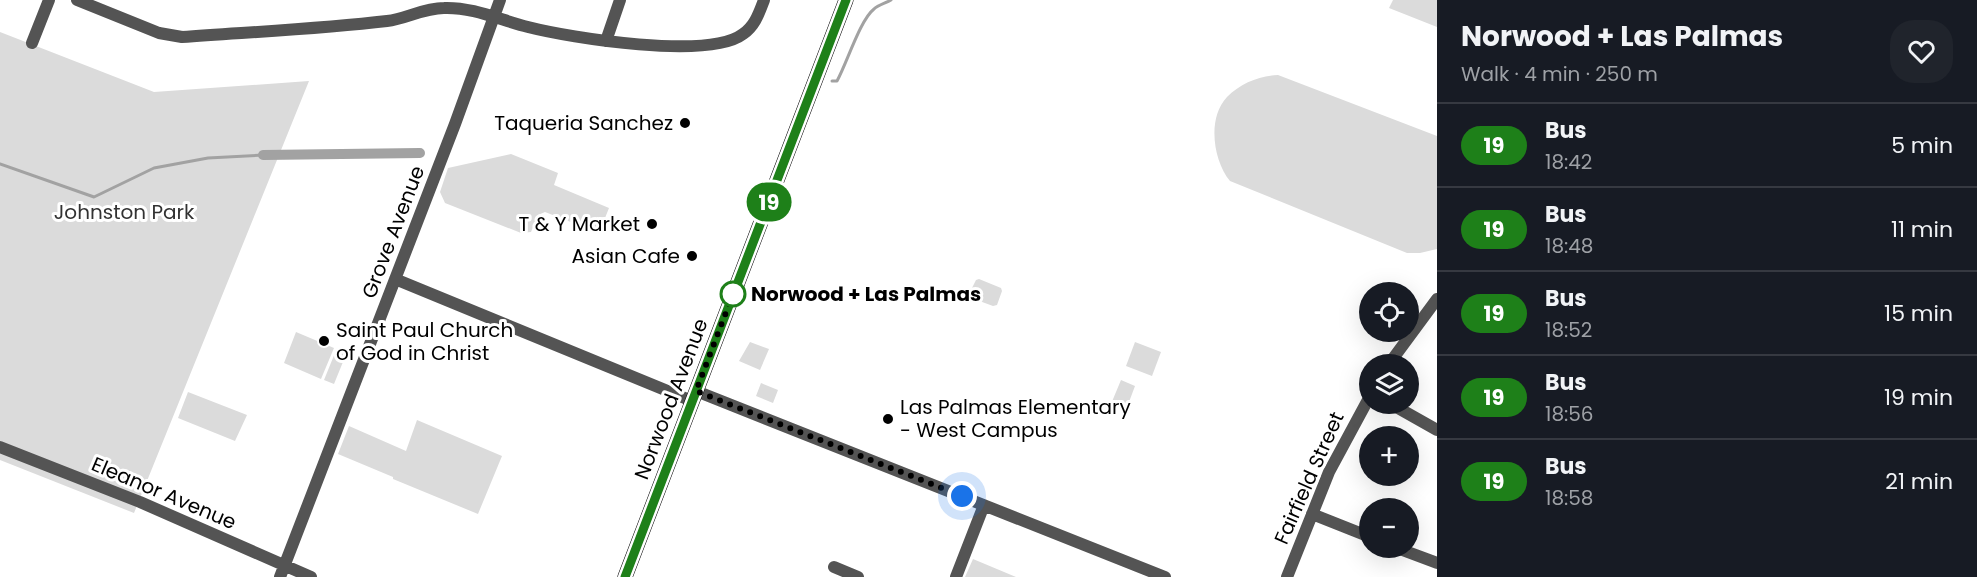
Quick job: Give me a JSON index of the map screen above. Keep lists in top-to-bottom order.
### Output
{
  "streets": {
    "main road": ["Norwood Avenue"],
    "street": ["Grove Avenue", "Fairfield Street", "Eleanor Avenue"]
  },
  "crossings": [
    ["Grove Avenue", "Eleanor Avenue"]
  ],
  "parks": ["Johnston Park"],
  "places": [
    "Taqueria Sanchez",
    "T & Y Market",
    "Asian Cafe",
    "Norwood + Las Palmas",
    "Saint Paul Church of God in Christ",
    "Las Palmas Elementary - West Campus"
  ],
  "lines": ["bus line 19"],
  "page": {
    "on_map": "19",
    "heading": ["Norwood + Las Palmas", "Walk · 4 min · 250 m"],
    "list": [
      {
        "mark": "19",
        "name": "Bus",
        "note": "18:42",
        "value": "5 min"
      },
      {
        "mark": "19",
        "name": "Bus",
        "note": "18:48",
        "value": "11 min"
      },
      {
        "mark": "19",
        "name": "Bus",
        "note": "18:52",
        "value": "15 min"
      },
      {
        "mark": "19",
        "name": "Bus",
        "note": "18:56",
        "value": "19 min"
      },
      {
        "mark": "19",
        "name": "Bus",
        "note": "18:58",
        "value": "21 min"
      }
    ],
    "map_buttons": ["+", "−"]
  }
}
